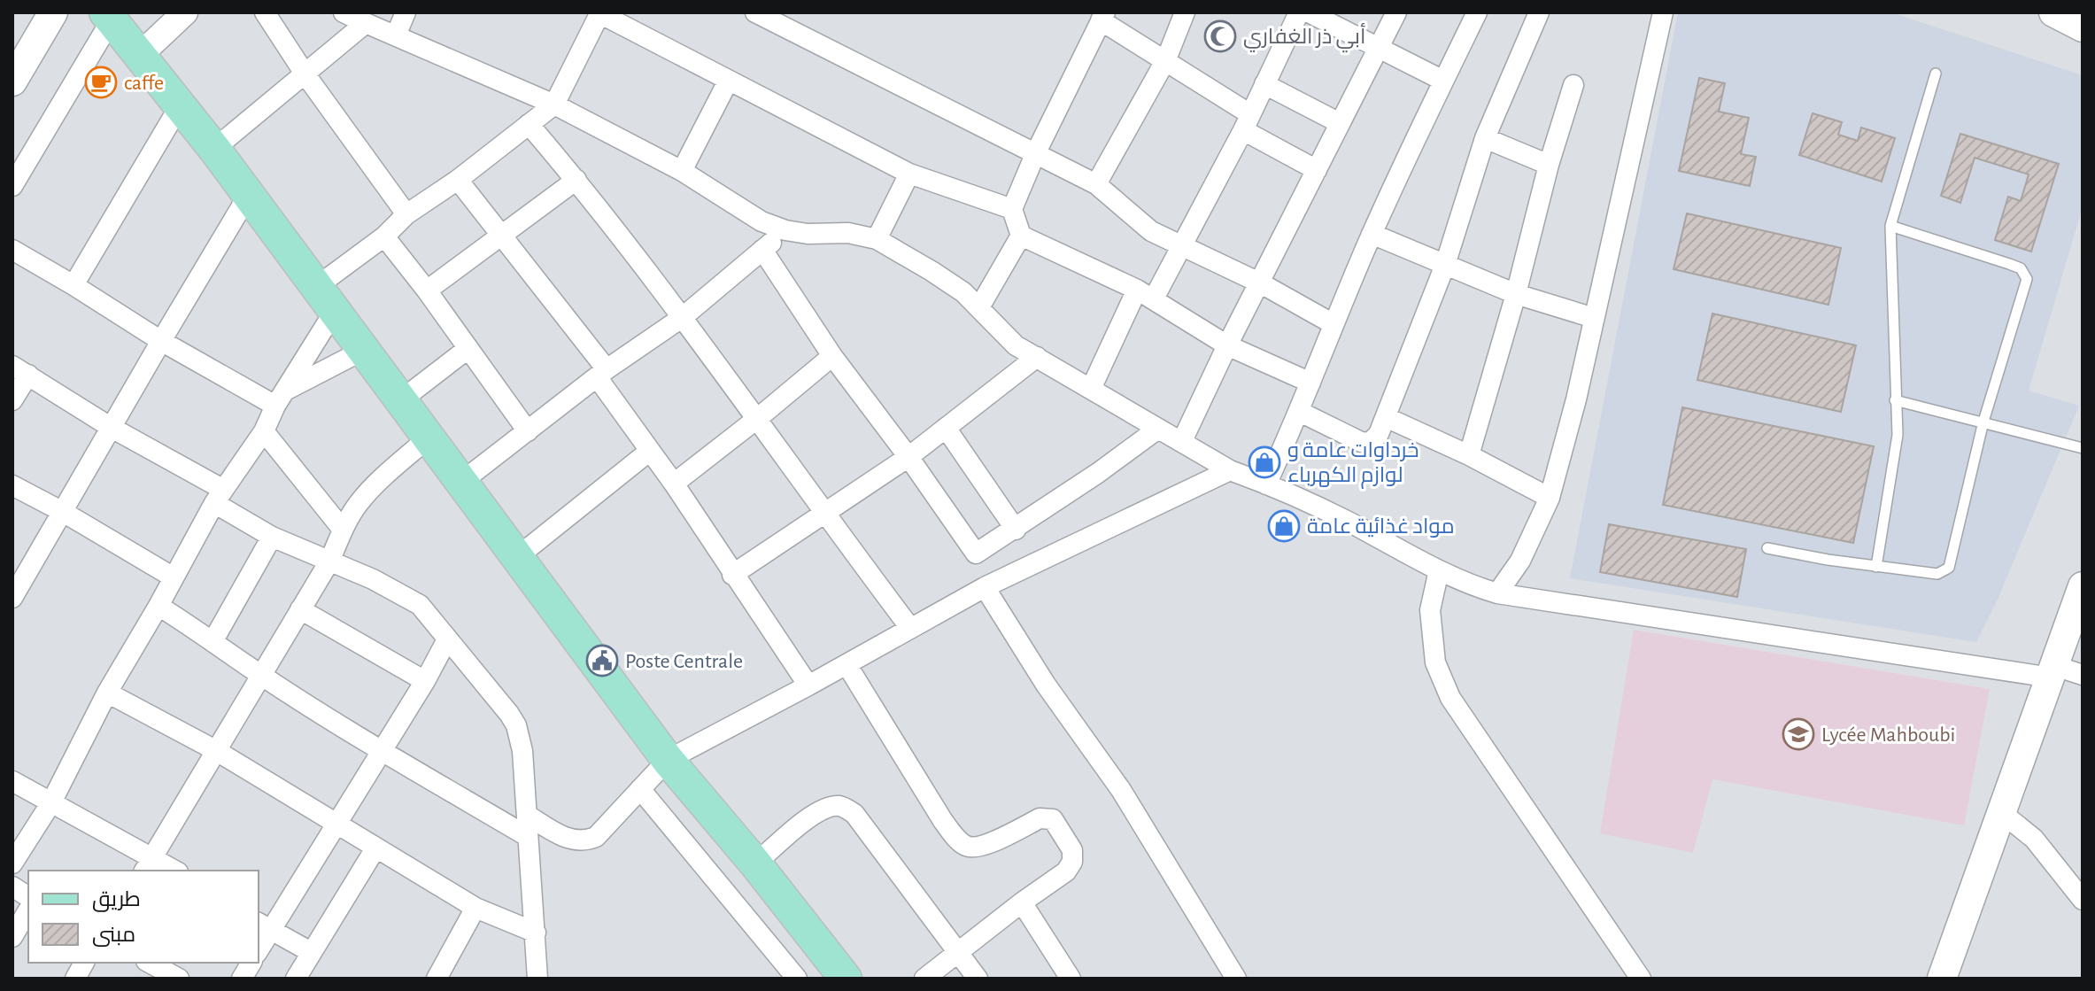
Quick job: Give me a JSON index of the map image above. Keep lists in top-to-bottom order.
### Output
{
  "places": {
    "mosque": ["أبي ذر الغفاري"],
    "cafe": ["caffe"],
    "shop": ["خرداوات عامة و لوازم الكهرباء", "مواد غذائية عامة"],
    "public building": ["Poste Centrale"],
    "school or university": ["Lycée Mahboubi"]
  },
  "legend": ["طريق", "مبنى"]
}
